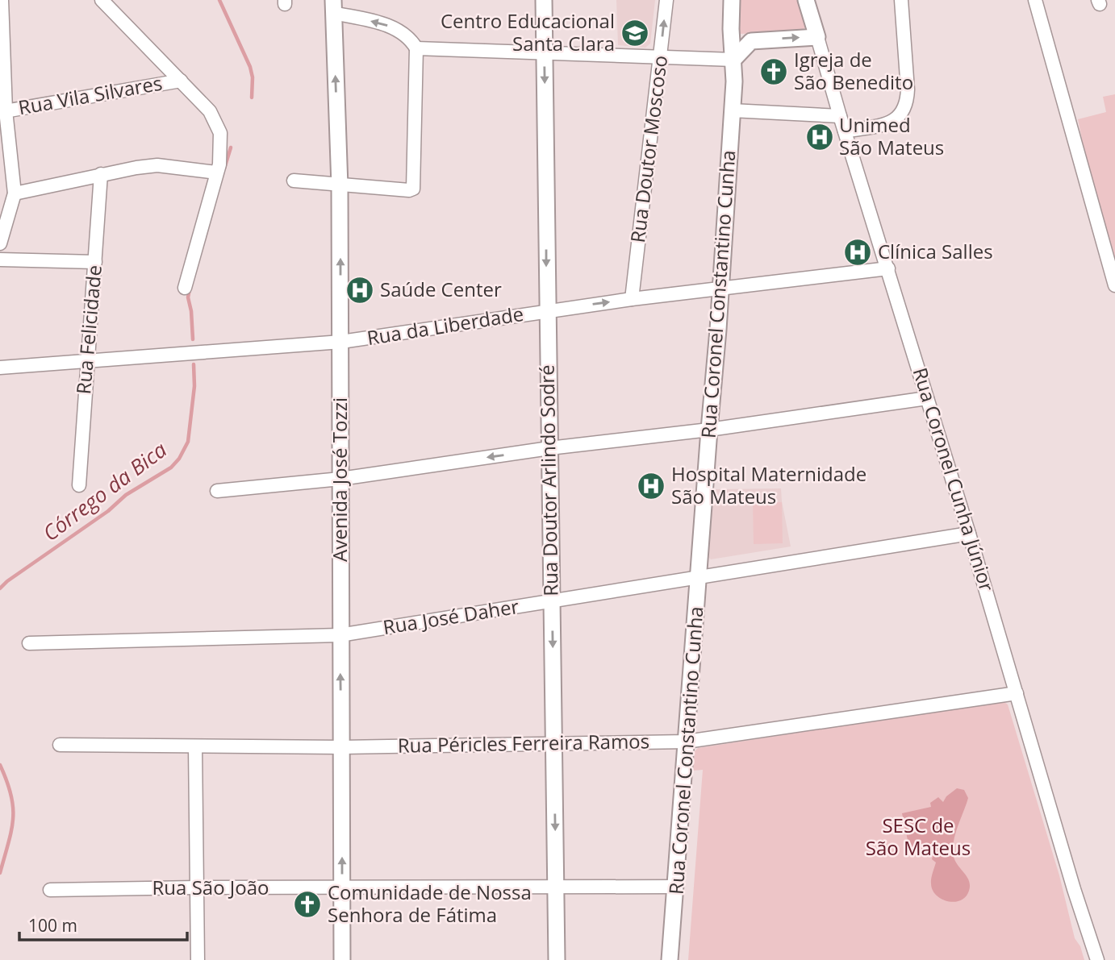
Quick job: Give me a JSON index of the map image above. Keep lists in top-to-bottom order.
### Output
{
  "streets": {
    "street": [
      "Rua Vila Silvares",
      "Rua Doutor Moscoso",
      "Rua Coronel Constantino Cunha",
      "Rua da Liberdade",
      "Rua Felicidade",
      "Avenida José Tozzi",
      "Rua Coronel Cunha Júnior",
      "Rua Doutor Arlindo Sodré",
      "Rua José Daher",
      "Rua Péricles Ferreira Ramos",
      "Rua São João"
    ]
  },
  "crossings": [
    ["Rua Doutor Moscoso", "Rua da Liberdade"],
    ["Rua Coronel Constantino Cunha", "Rua da Liberdade"],
    ["Rua Coronel Constantino Cunha", "Rua José Daher"],
    ["Rua Coronel Constantino Cunha", "Rua Péricles Ferreira Ramos"],
    ["Rua Coronel Constantino Cunha", "Rua São João"],
    ["Rua da Liberdade", "Rua Felicidade"],
    ["Rua da Liberdade", "Avenida José Tozzi"],
    ["Rua da Liberdade", "Rua Coronel Cunha Júnior"],
    ["Rua da Liberdade", "Rua Doutor Arlindo Sodré"],
    ["Avenida José Tozzi", "Rua José Daher"],
    ["Avenida José Tozzi", "Rua Péricles Ferreira Ramos"],
    ["Avenida José Tozzi", "Rua São João"],
    ["Rua Coronel Cunha Júnior", "Rua José Daher"],
    ["Rua Coronel Cunha Júnior", "Rua Péricles Ferreira Ramos"],
    ["Rua Doutor Arlindo Sodré", "Rua José Daher"],
    ["Rua Doutor Arlindo Sodré", "Rua Péricles Ferreira Ramos"],
    ["Rua Doutor Arlindo Sodré", "Rua São João"]
  ],
  "one_way": ["Avenida José Tozzi", "Rua Doutor Arlindo Sodré"],
  "water": ["Córrego da Bica"],
  "parks": ["SESC de São Mateus"],
  "places": {
    "school or university": ["Centro Educacional Santa Clara"],
    "church": ["Igreja de São Benedito", "Comunidade de Nossa Senhora de Fátima"],
    "hospital": [
      "Unimed São Mateus",
      "Clínica Salles",
      "Saúde Center",
      "Hospital Maternidade São Mateus"
    ]
  },
  "scale_bar": "100 m"
}
